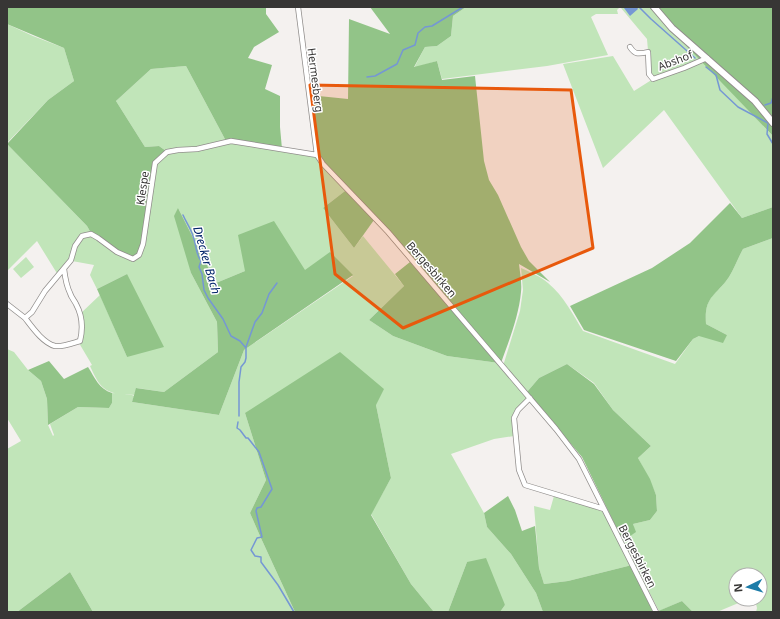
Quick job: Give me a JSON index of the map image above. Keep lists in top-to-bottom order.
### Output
{
  "streets": {
    "street": [
      "Abshof",
      "Hermesberg",
      "Klespe",
      "Bergesbirken"
    ]
  },
  "crossings": [
    ["Hermesberg", "Klespe"],
    ["Hermesberg", "Bergesbirken"],
    ["Klespe", "Bergesbirken"]
  ],
  "water": ["Drecker Bach"],
  "north": "left"
}
